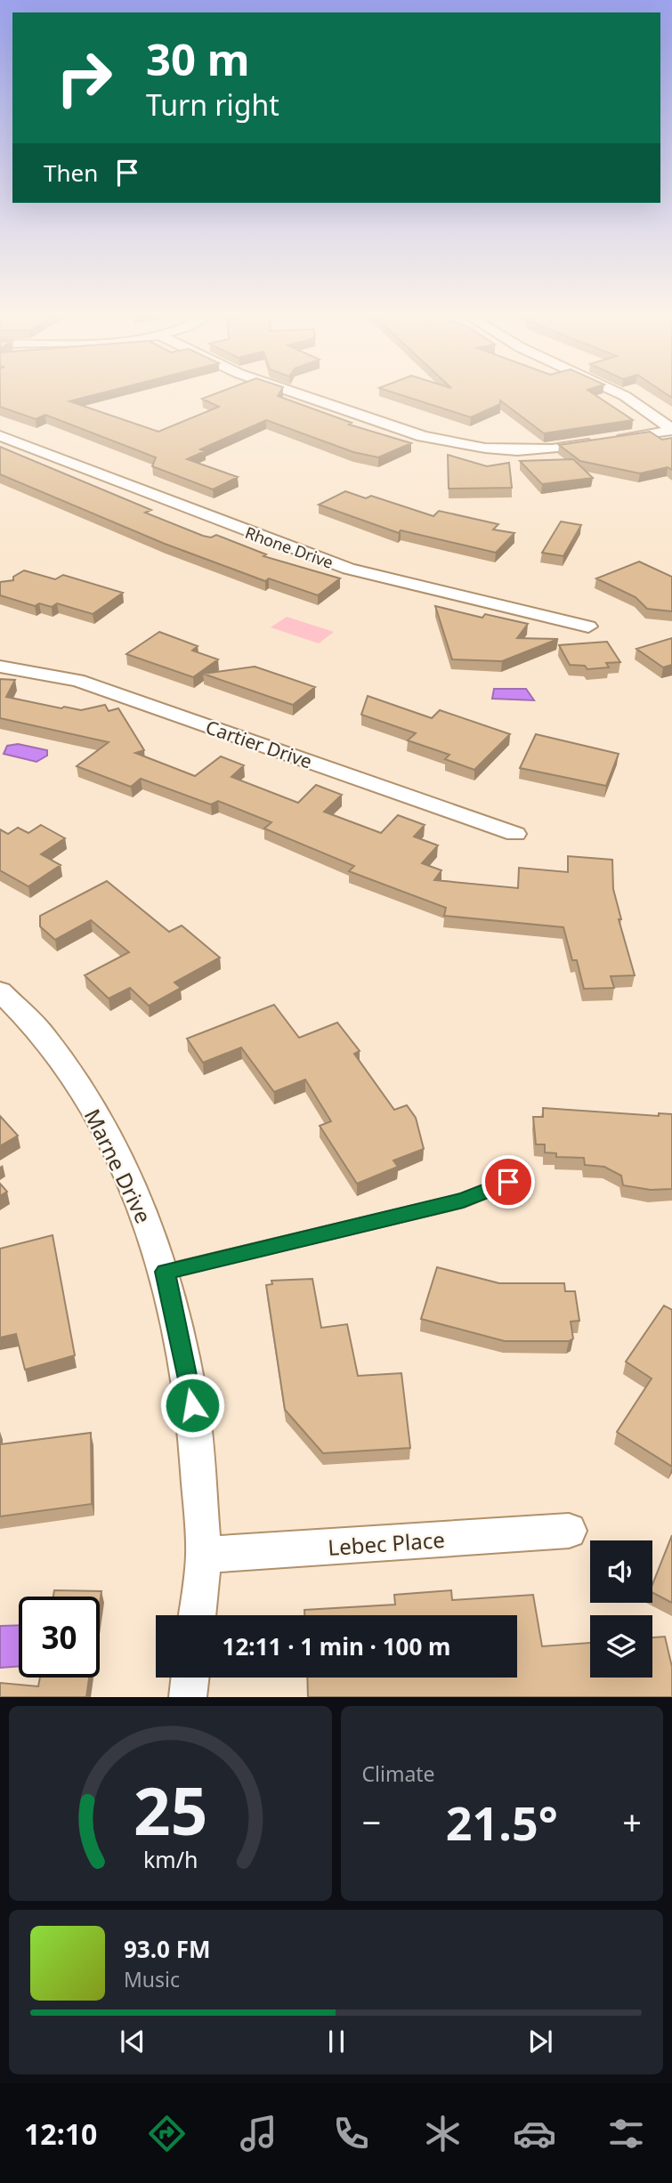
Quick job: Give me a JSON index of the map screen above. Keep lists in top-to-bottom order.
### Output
{
  "streets": {
    "street": [
      "Rhone Drive",
      "Cartier Drive",
      "Marne Drive",
      "Lebec Place"
    ]
  },
  "crossings": [
    ["Marne Drive", "Lebec Place"]
  ],
  "page": {
    "turn": ["30 m", "Turn right"],
    "then": "Then",
    "limit": "30",
    "trip": "12:11 · 1 min · 100 m",
    "tile": "Climate",
    "heat": ["−", "21.5°", "+"],
    "song": ["93.0 FM", "Music"],
    "tabs": "12:10",
    "gauge": ["25", "km/h"]
  }
}
